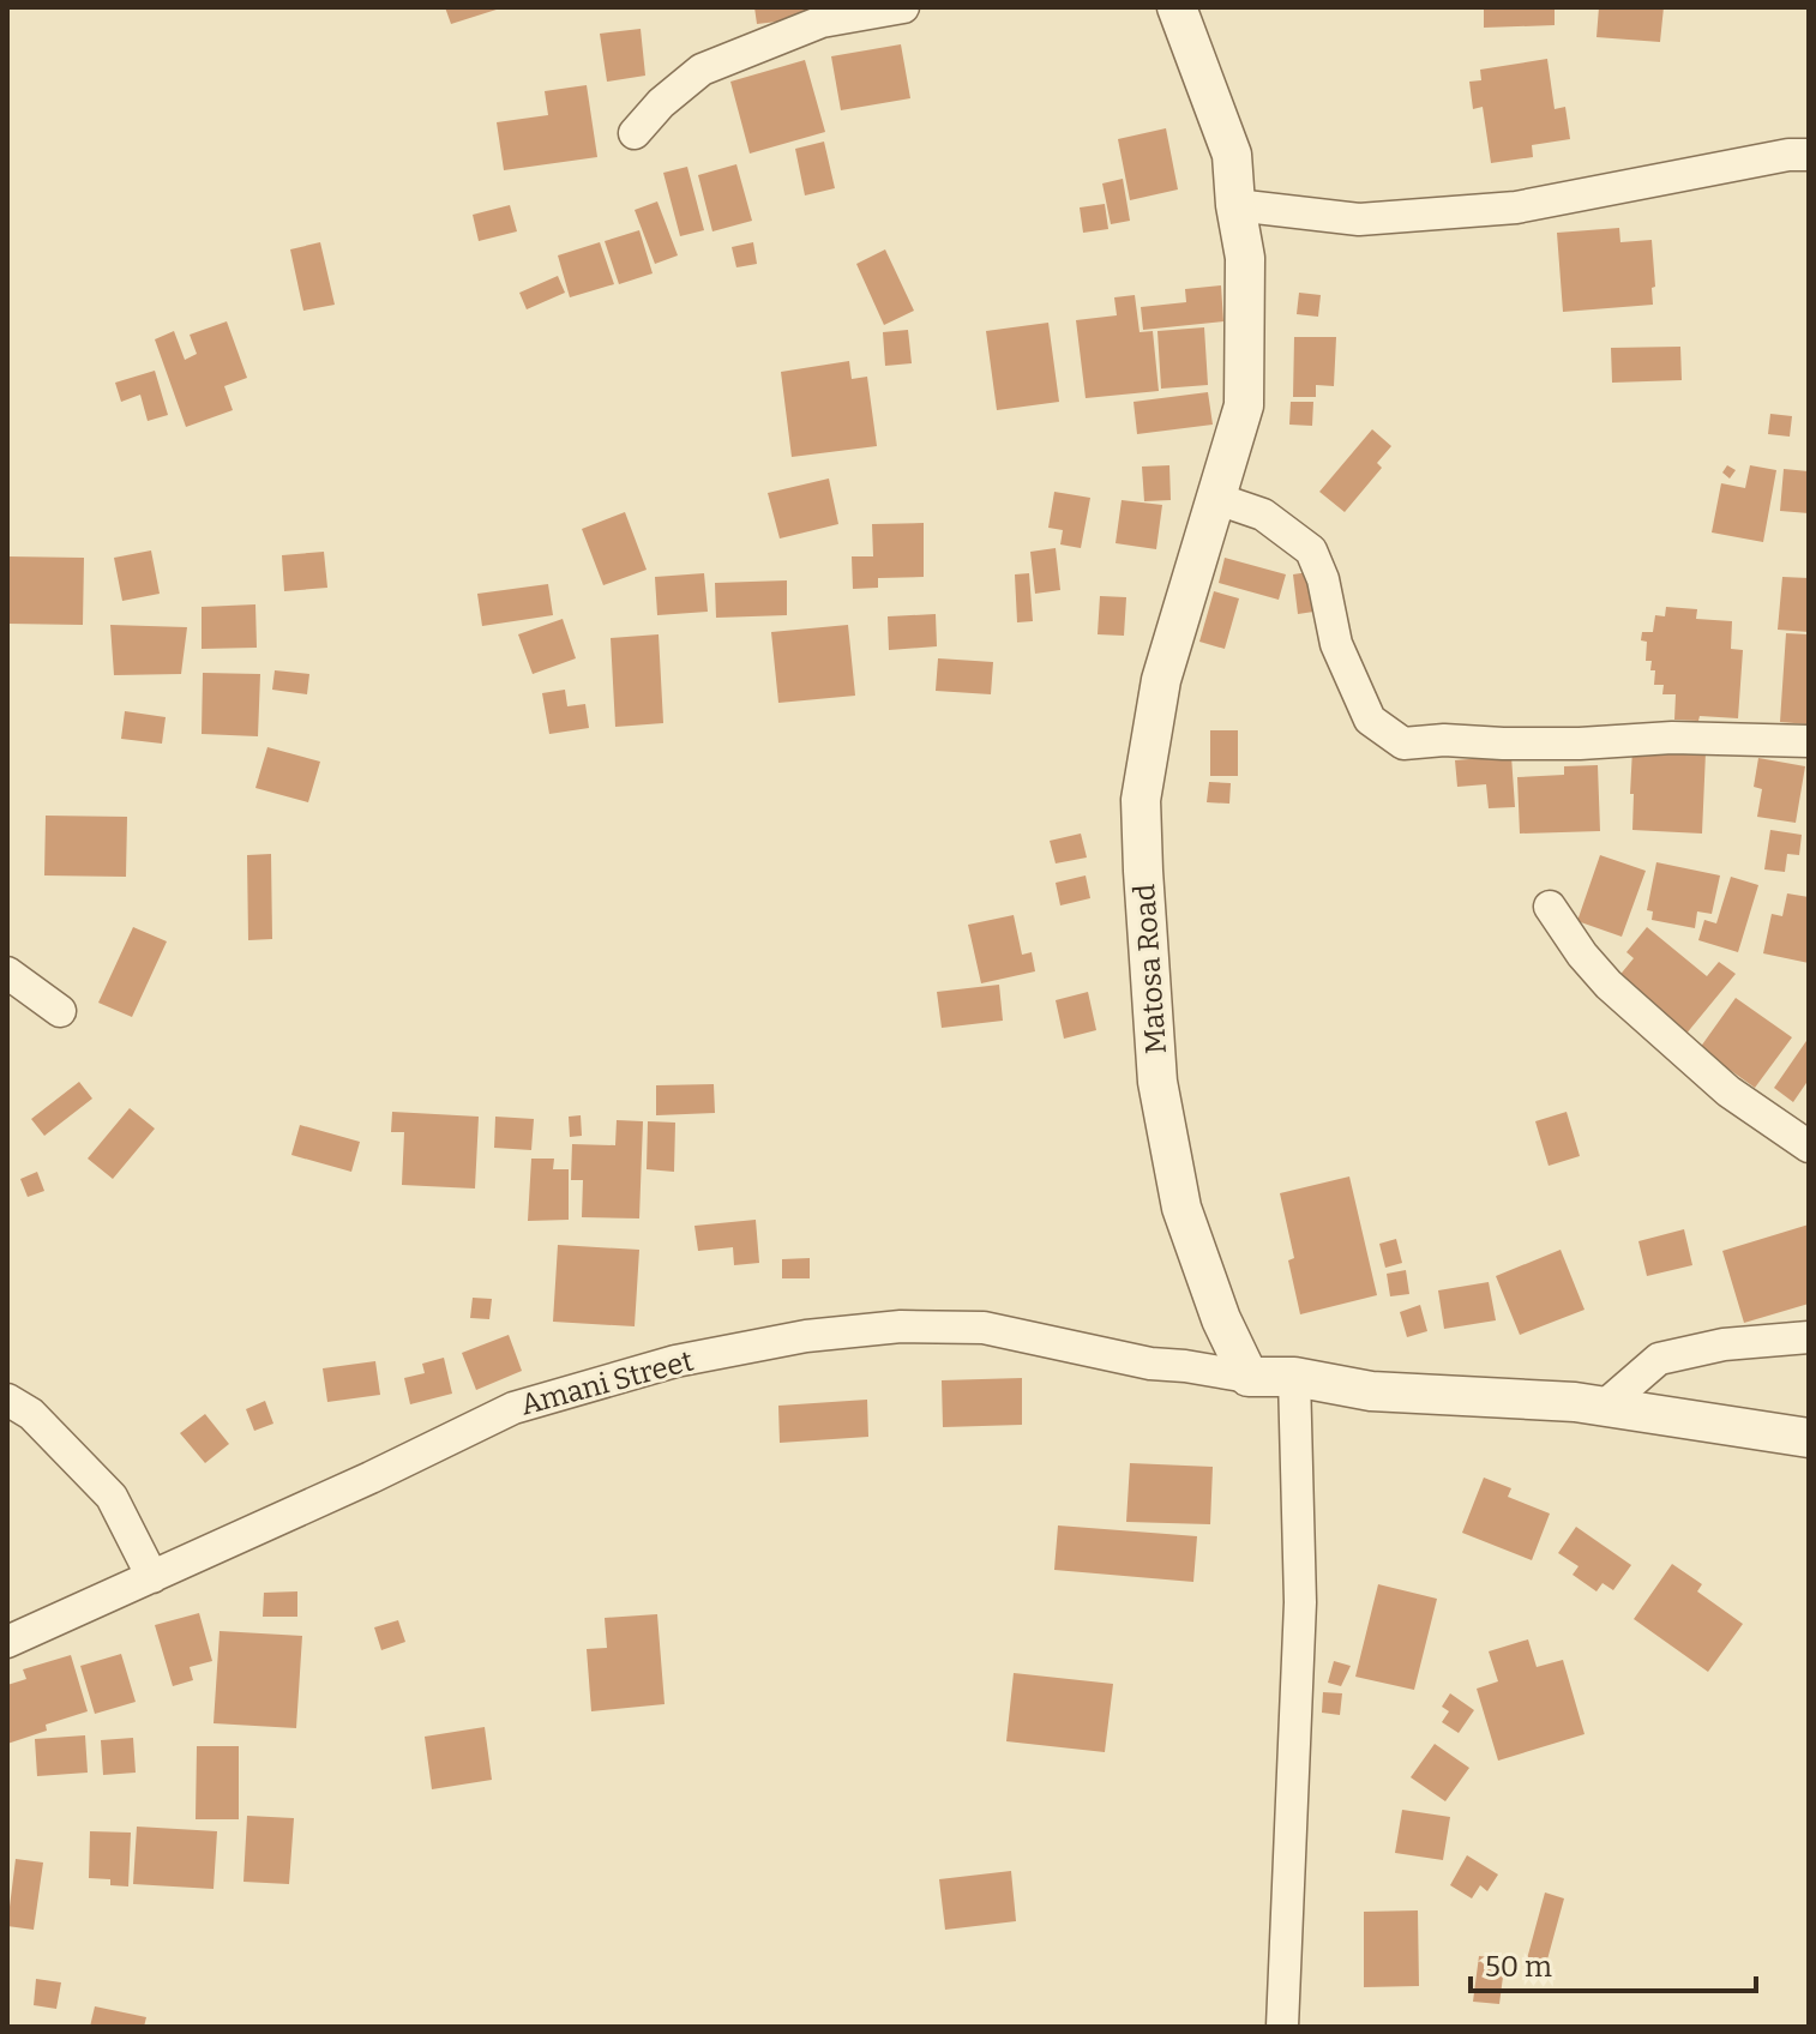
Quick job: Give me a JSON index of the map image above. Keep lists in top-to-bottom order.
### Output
{
  "streets": {
    "street": ["Matosa Road", "Amani Street"]
  },
  "crossings": [
    ["Matosa Road", "Amani Street"]
  ],
  "scale_bar": "50 m"
}
